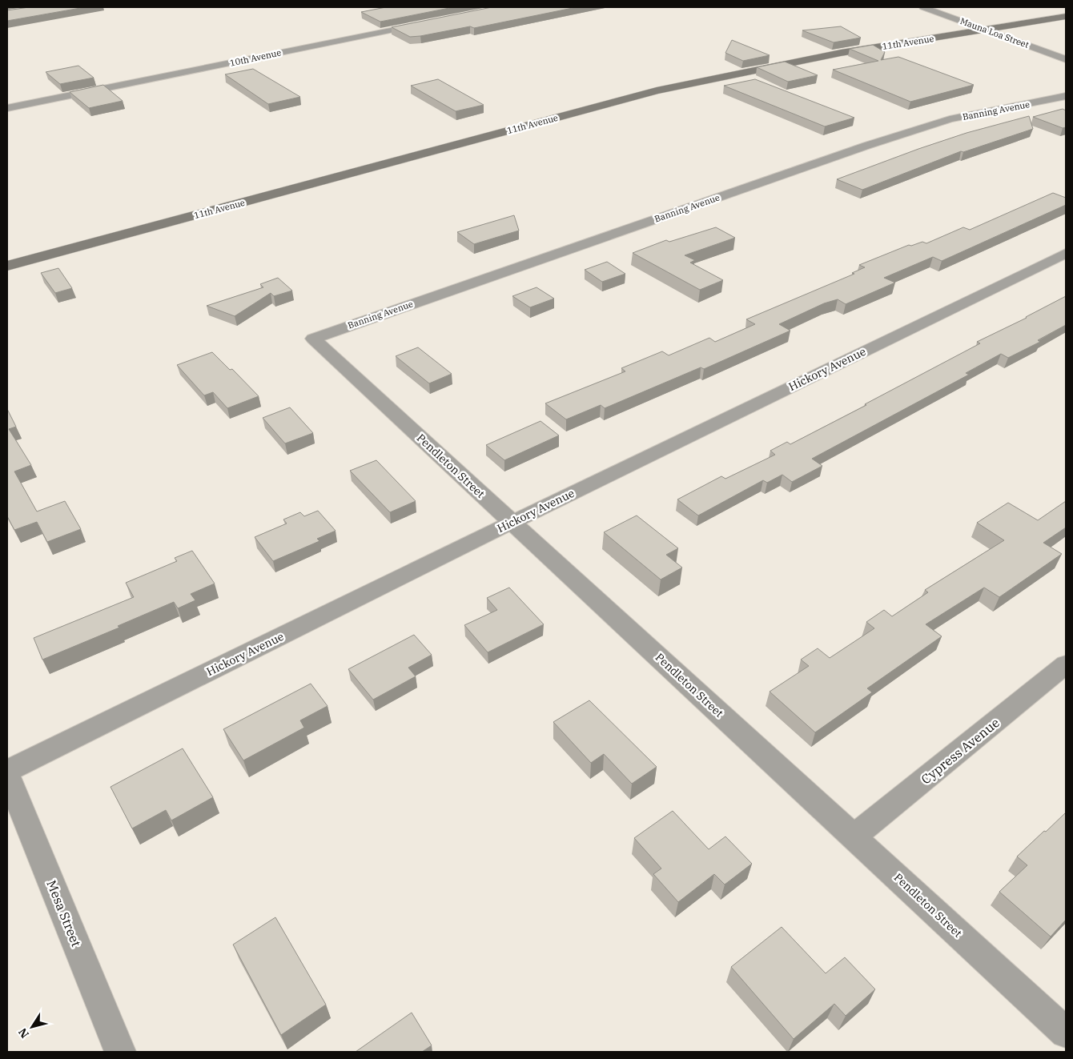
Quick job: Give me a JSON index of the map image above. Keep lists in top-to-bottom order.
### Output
{
  "streets": {
    "main road": ["11th Avenue"],
    "street": [
      "Mauna Loa Street",
      "10th Avenue",
      "Banning Avenue",
      "Hickory Avenue",
      "Pendleton Street",
      "Cypress Avenue",
      "Mesa Street"
    ]
  },
  "crossings": [
    ["Mauna Loa Street", "11th Avenue"],
    ["Banning Avenue", "Pendleton Street"],
    ["Hickory Avenue", "Pendleton Street"],
    ["Pendleton Street", "Cypress Avenue"]
  ],
  "north": "bottom left"
}
